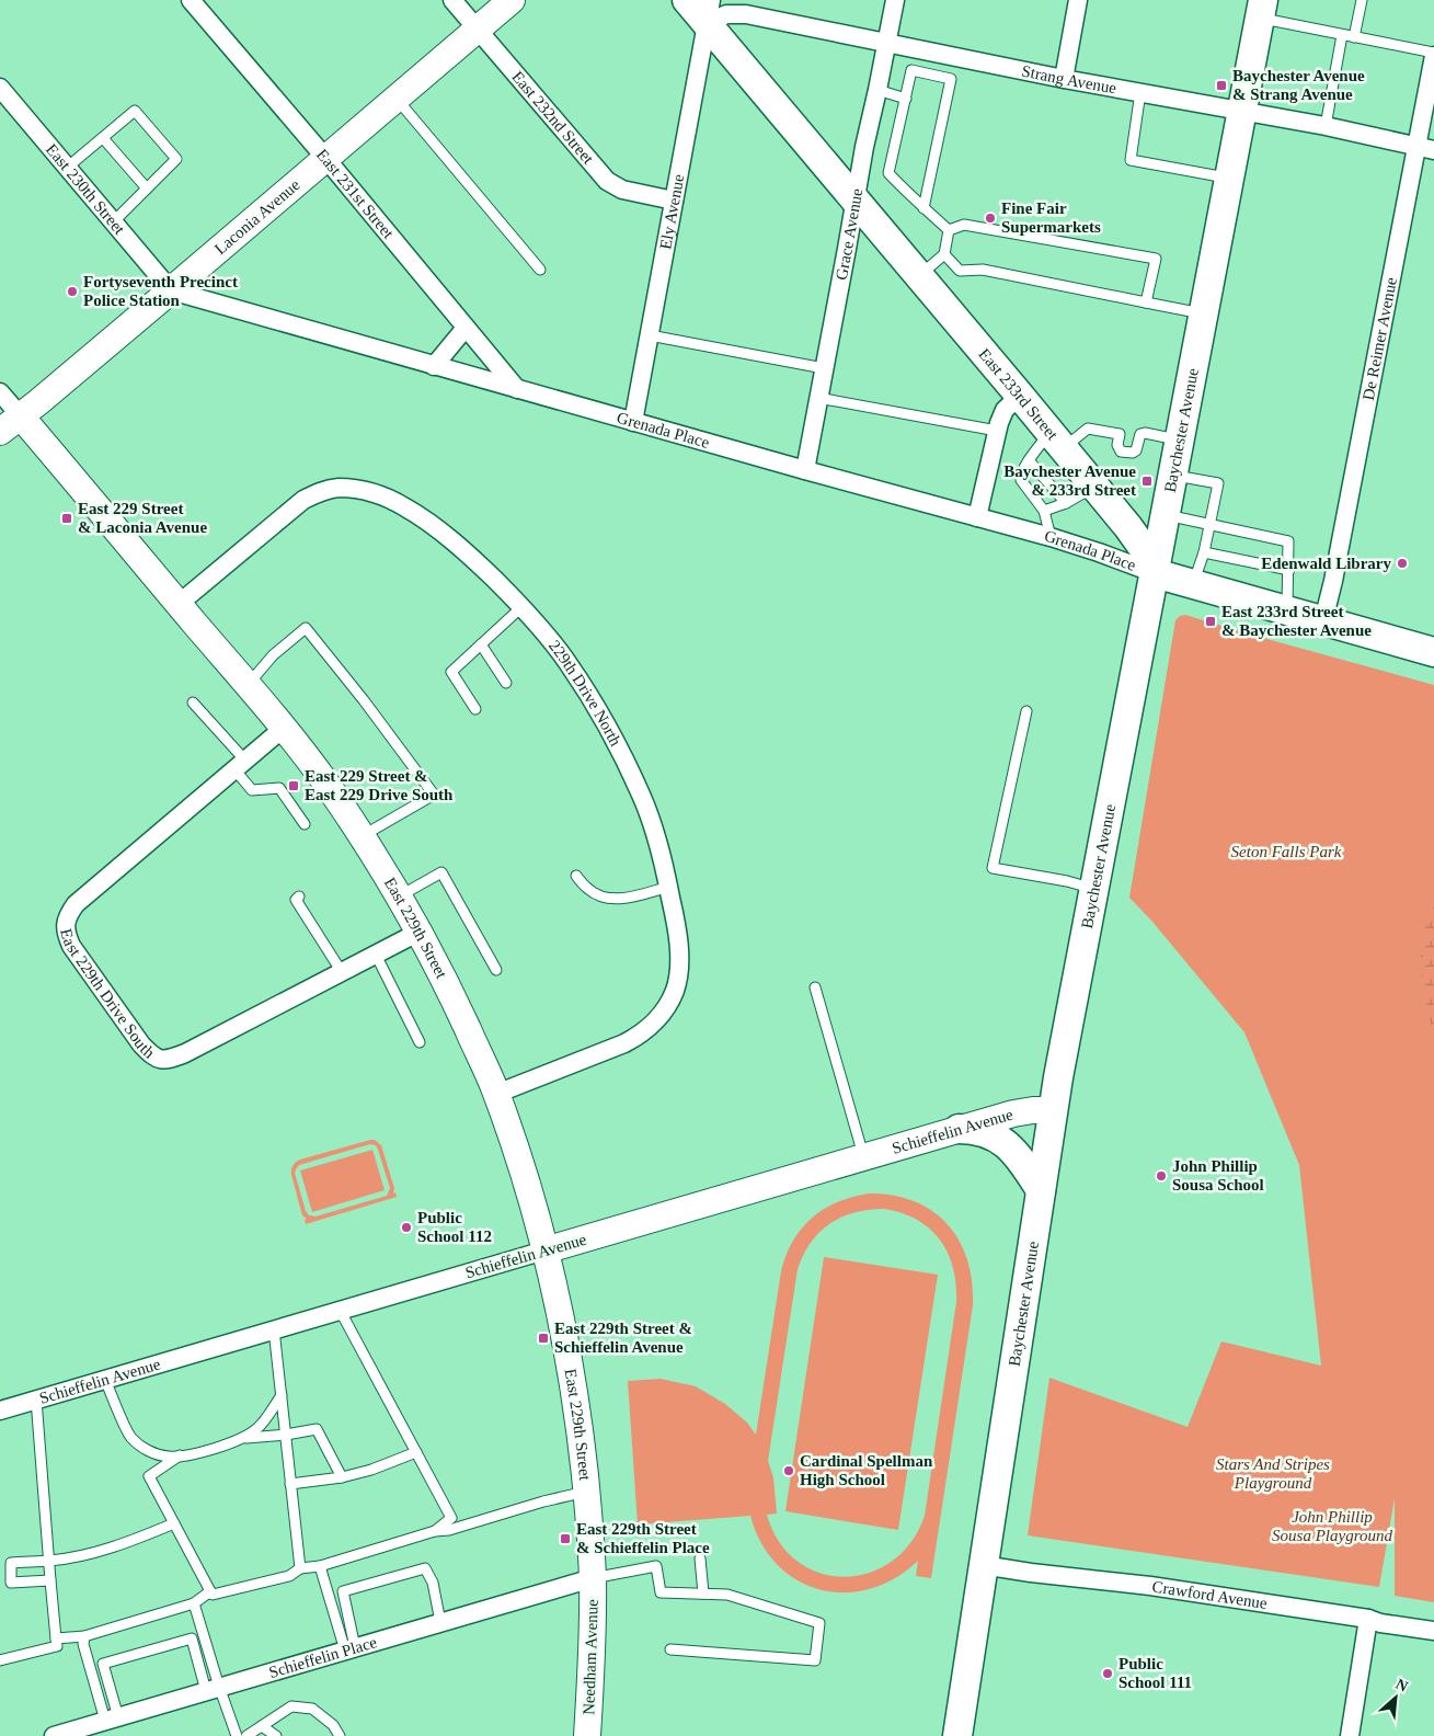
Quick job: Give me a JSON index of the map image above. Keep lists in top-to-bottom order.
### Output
{
  "streets": {
    "main road": ["East 233rd Street", "Baychester Avenue"],
    "street": [
      "Strang Avenue",
      "East 232nd Street",
      "East 230th Street",
      "East 231st Street",
      "Ely Avenue",
      "Laconia Avenue",
      "Grace Avenue",
      "De Reimer Avenue",
      "Grenada Place",
      "229th Drive North",
      "East 229th Street",
      "East 229th Drive South",
      "Schieffelin Avenue",
      "Crawford Avenue",
      "Schieffelin Place",
      "Needham Avenue"
    ]
  },
  "crossings": [
    ["Strang Avenue", "Ely Avenue"],
    ["Strang Avenue", "Grace Avenue"],
    ["Strang Avenue", "De Reimer Avenue"],
    ["Strang Avenue", "East 233rd Street"],
    ["Strang Avenue", "Baychester Avenue"],
    ["East 232nd Street", "Ely Avenue"],
    ["East 232nd Street", "Laconia Avenue"],
    ["East 230th Street", "Laconia Avenue"],
    ["East 230th Street", "Grenada Place"],
    ["East 231st Street", "Laconia Avenue"],
    ["East 231st Street", "Grenada Place"],
    ["Ely Avenue", "East 233rd Street"],
    ["Ely Avenue", "Grenada Place"],
    ["Laconia Avenue", "Grenada Place"],
    ["Laconia Avenue", "East 229th Street"],
    ["Grace Avenue", "East 233rd Street"],
    ["Grace Avenue", "Grenada Place"],
    ["East 233rd Street", "Baychester Avenue"],
    ["East 233rd Street", "Grenada Place"],
    ["Baychester Avenue", "Grenada Place"],
    ["Baychester Avenue", "Schieffelin Avenue"],
    ["Baychester Avenue", "Crawford Avenue"],
    ["229th Drive North", "East 229th Street"],
    ["East 229th Street", "East 229th Drive South"],
    ["East 229th Street", "Schieffelin Avenue"],
    ["East 229th Street", "Schieffelin Place"],
    ["East 229th Street", "Needham Avenue"],
    ["Schieffelin Place", "Needham Avenue"]
  ],
  "parks": ["Seton Falls Park", "Stars And Stripes Playground", "John Phillip Sousa Playground"],
  "places": {
    "transit": [
      "Baychester Avenue & Strang Avenue",
      "Baychester Avenue & 233rd Street",
      "East 229 Street & Laconia Avenue",
      "East 233rd Street & Baychester Avenue",
      "East 229 Street & East 229 Drive South",
      "East 229th Street & Schieffelin Avenue",
      "East 229th Street & Schieffelin Place"
    ],
    "other": [
      "Fine Fair Supermarkets",
      "Fortyseventh Precinct Police Station",
      "Edenwald Library",
      "John Phillip Sousa School",
      "Public School 112",
      "Cardinal Spellman High School",
      "Public School 111"
    ]
  },
  "north": "top right"
}
